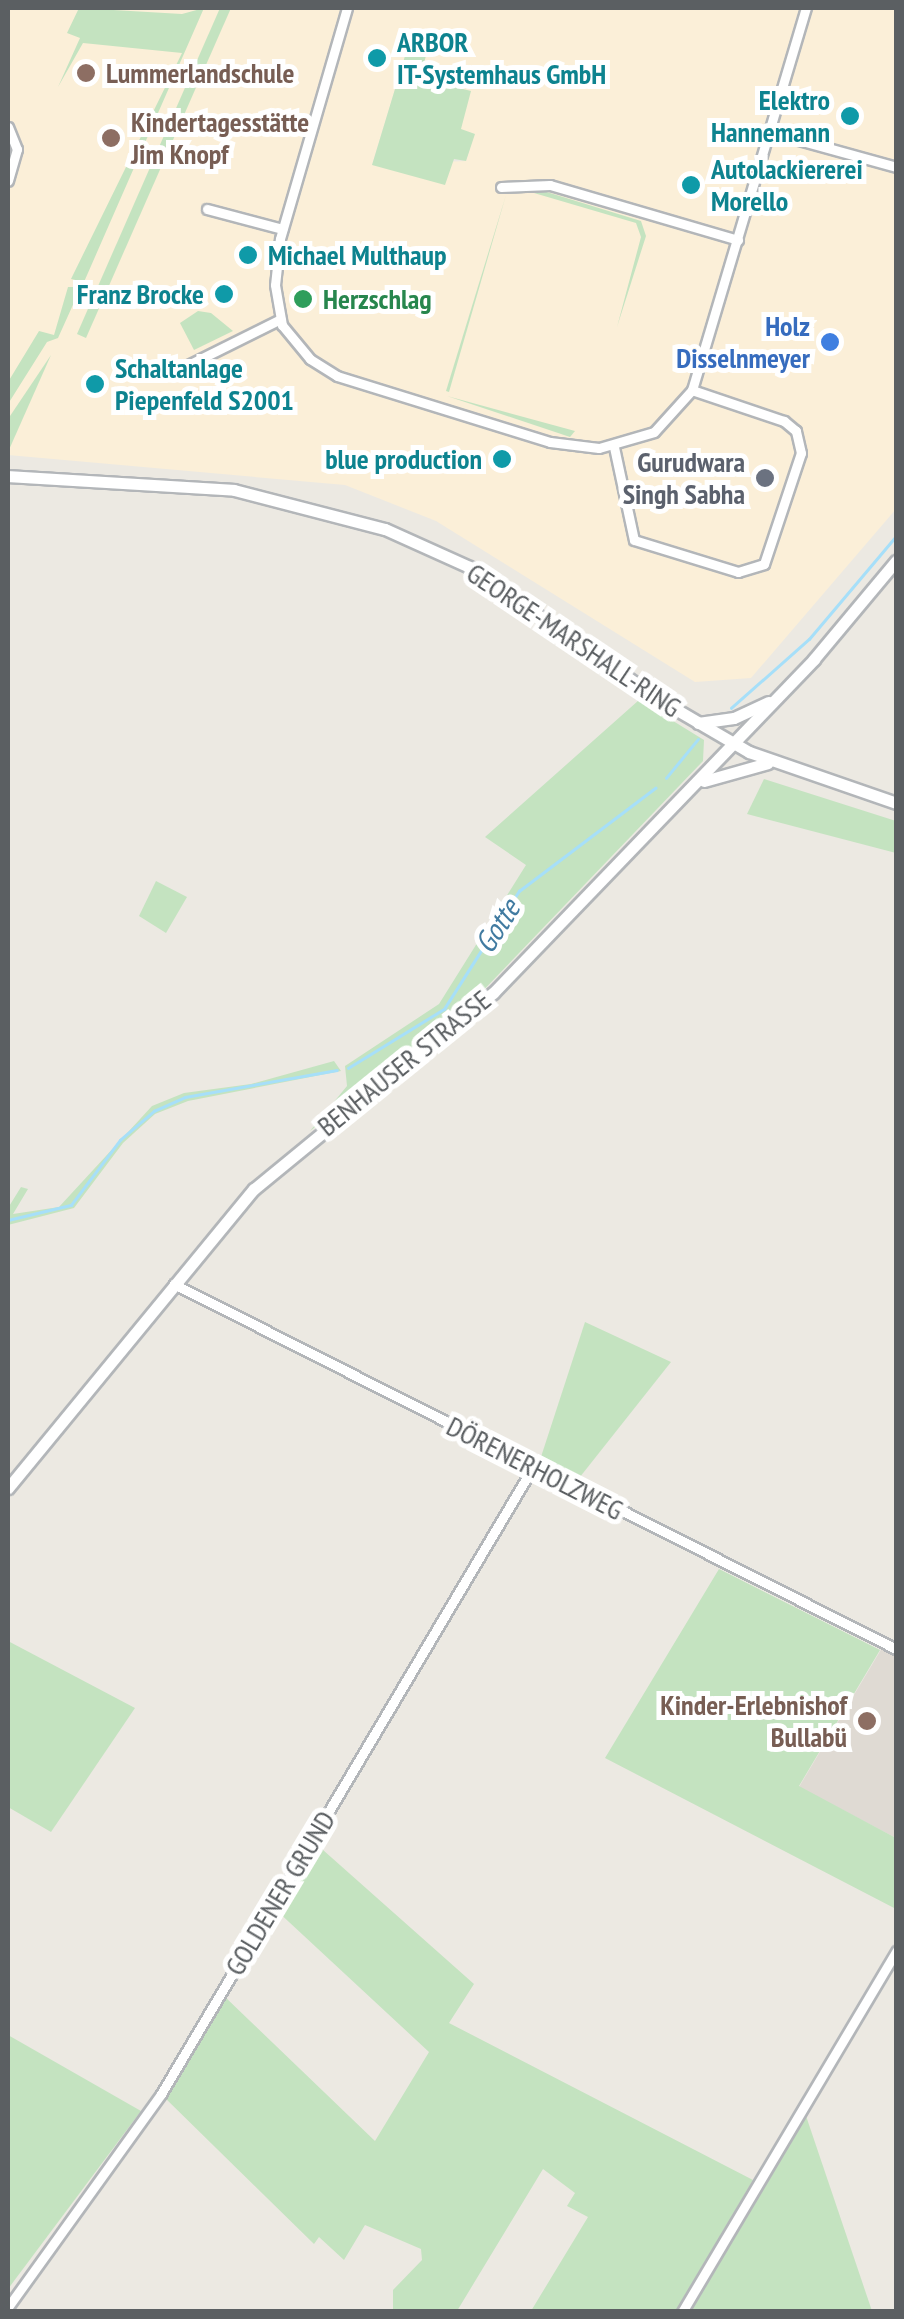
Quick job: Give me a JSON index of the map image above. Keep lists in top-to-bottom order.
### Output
{
  "streets": {
    "main road": ["GEORGE-MARSHALL-RING", "BENHAUSER STRASSE"],
    "street": ["DÖRENERHOLZWEG", "GOLDENER GRUND"]
  },
  "crossings": [
    ["GEORGE-MARSHALL-RING", "BENHAUSER STRASSE"],
    ["BENHAUSER STRASSE", "DÖRENERHOLZWEG"],
    ["DÖRENERHOLZWEG", "GOLDENER GRUND"]
  ],
  "water": ["Gotte"],
  "places": [
    "ARBOR IT-Systemhaus GmbH",
    "Lummerlandschule",
    "Elektro Hannemann",
    "Kindertagesstätte Jim Knopf",
    "Autolackiererei Morello",
    "Michael Multhaup",
    "Franz Brocke",
    "Herzschlag",
    "Holz Disselnmeyer",
    "Schaltanlage Piepenfeld S2001",
    "blue production",
    "Gurudwara Singh Sabha",
    "Kinder-Erlebnishof Bullabü"
  ]
}
